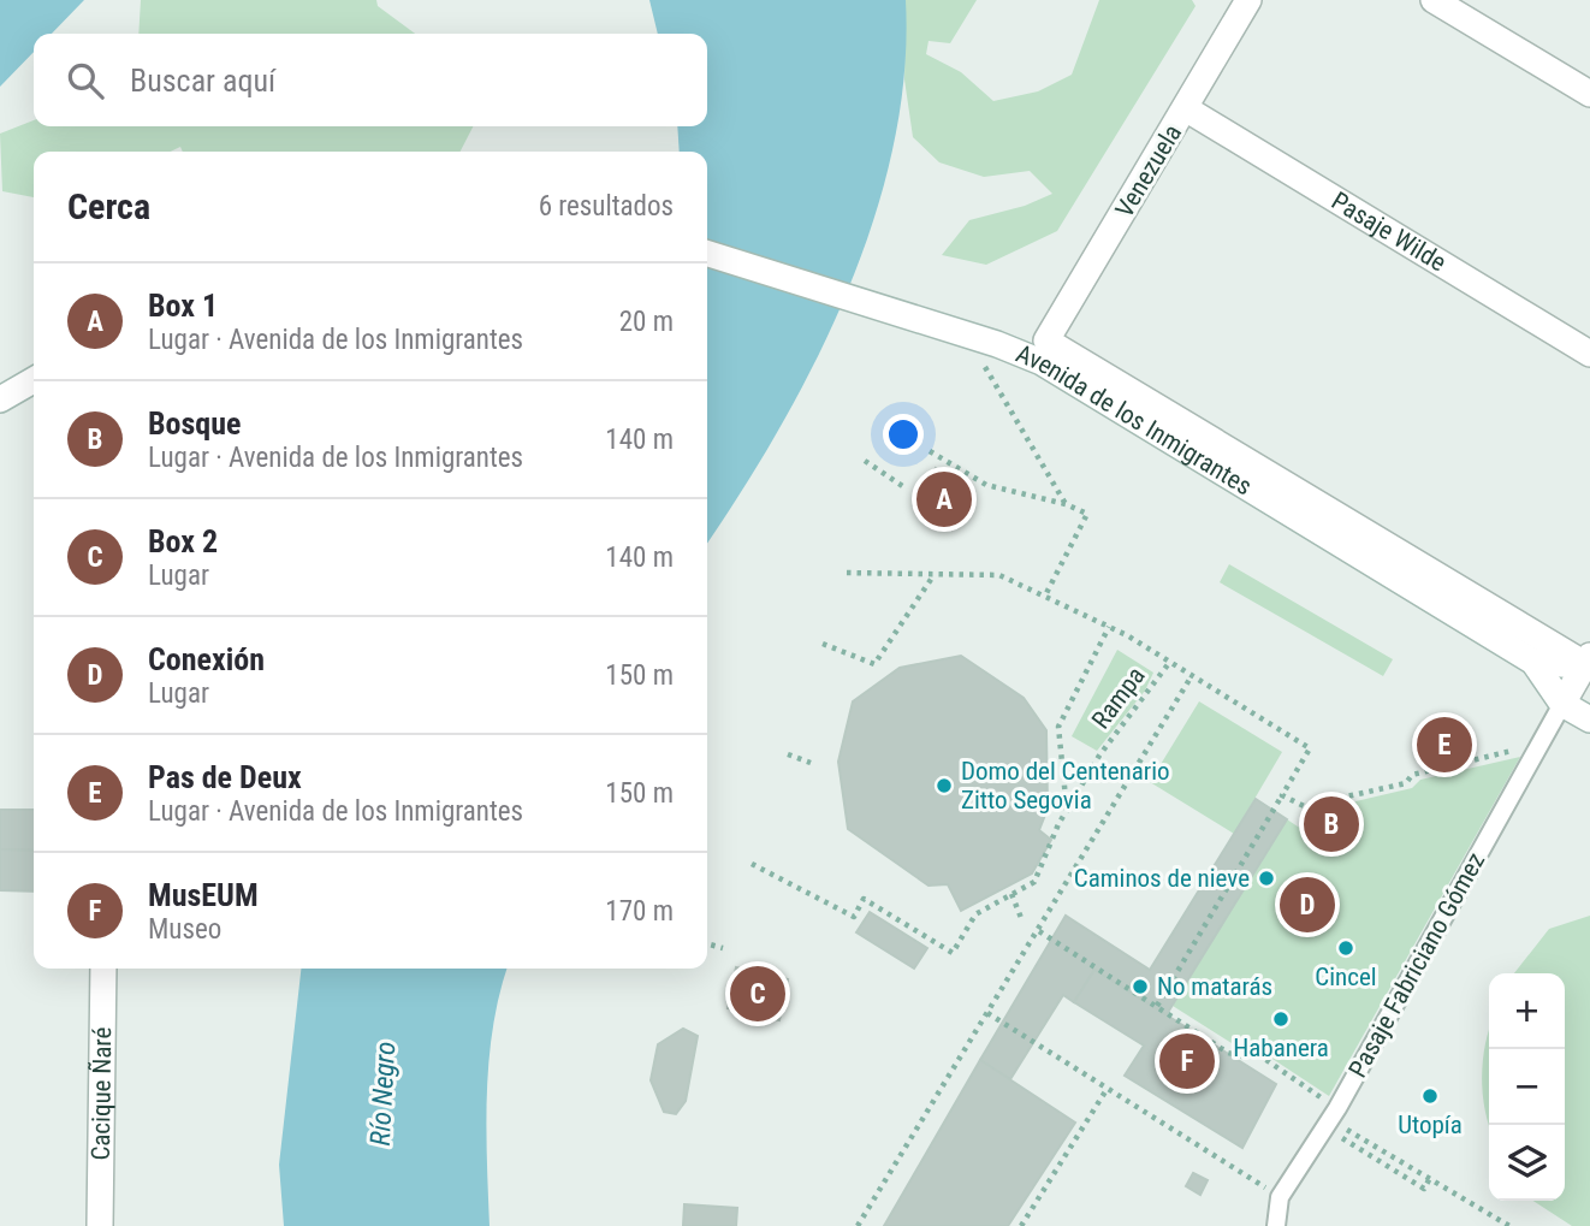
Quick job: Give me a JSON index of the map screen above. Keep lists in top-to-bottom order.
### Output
{
  "streets": {
    "street": [
      "Venezuela",
      "Pasaje Wilde",
      "Avenida de los Inmigrantes",
      "Cacique Ñaré"
    ],
    "lane": ["Pasaje Fabriciano Gómez"],
    "path": ["Rampa"]
  },
  "crossings": [
    ["Venezuela", "Pasaje Wilde"],
    ["Venezuela", "Avenida de los Inmigrantes"],
    ["Avenida de los Inmigrantes", "Pasaje Fabriciano Gómez"]
  ],
  "water": ["Río Negro"],
  "places": [
    "Domo del Centenario Zitto Segovia",
    "Caminos de nieve",
    "Cincel",
    "No matarás",
    "Habanera",
    "Utopía"
  ],
  "page": {
    "search": "Buscar aquí",
    "heading": ["Cerca", "6 resultados"],
    "list": [
      {
        "mark": "A",
        "name": "Box 1",
        "note": "Lugar · Avenida de los Inmigrantes",
        "value": "20 m"
      },
      {
        "mark": "B",
        "name": "Bosque",
        "note": "Lugar · Avenida de los Inmigrantes",
        "value": "140 m"
      },
      {
        "mark": "C",
        "name": "Box 2",
        "note": "Lugar",
        "value": "140 m"
      },
      {
        "mark": "D",
        "name": "Conexión",
        "note": "Lugar",
        "value": "150 m"
      },
      {
        "mark": "E",
        "name": "Pas de Deux",
        "note": "Lugar · Avenida de los Inmigrantes",
        "value": "150 m"
      },
      {
        "mark": "F",
        "name": "MusEUM",
        "note": "Museo",
        "value": "170 m"
      }
    ],
    "pins": [
      "A",
      "E",
      "B",
      "D",
      "C",
      "F"
    ],
    "map_buttons": ["+", "−"]
  }
}
